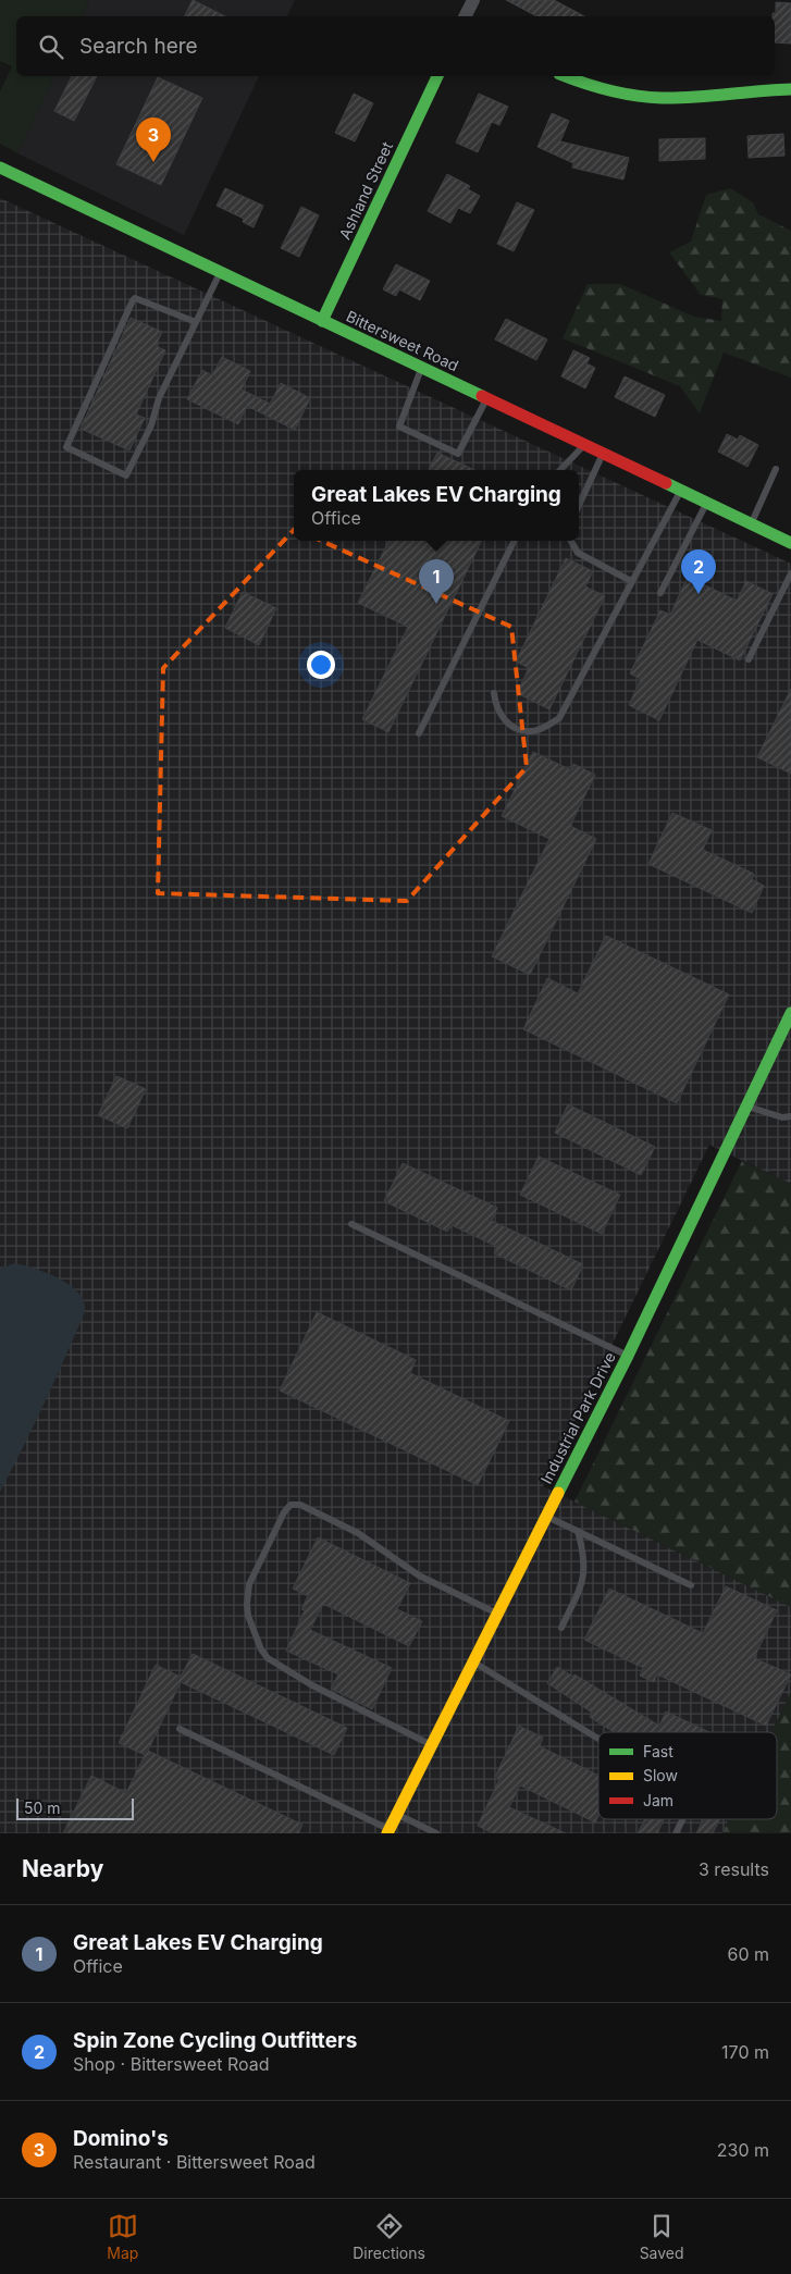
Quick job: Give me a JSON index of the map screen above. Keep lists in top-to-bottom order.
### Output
{
  "streets": {
    "street": ["Ashland Street", "Bittersweet Road", "Industrial Park Drive"]
  },
  "crossings": [
    ["Ashland Street", "Bittersweet Road"]
  ],
  "legend": ["Fast", "Slow", "Jam"],
  "scale_bar": "50 m",
  "page": {
    "search": "Search here",
    "pins": ["3", "2", "1"],
    "popup": ["Great Lakes EV Charging", "Office"],
    "scale": "50 m",
    "heading": ["Nearby", "3 results"],
    "list": [
      {
        "mark": "1",
        "name": "Great Lakes EV Charging",
        "note": "Office",
        "value": "60 m"
      },
      {
        "mark": "2",
        "name": "Spin Zone Cycling Outfitters",
        "note": "Shop · Bittersweet Road",
        "value": "170 m"
      },
      {
        "mark": "3",
        "name": "Domino's",
        "note": "Restaurant · Bittersweet Road",
        "value": "230 m"
      }
    ],
    "nav": ["Map", "Directions", "Saved"]
  }
}
